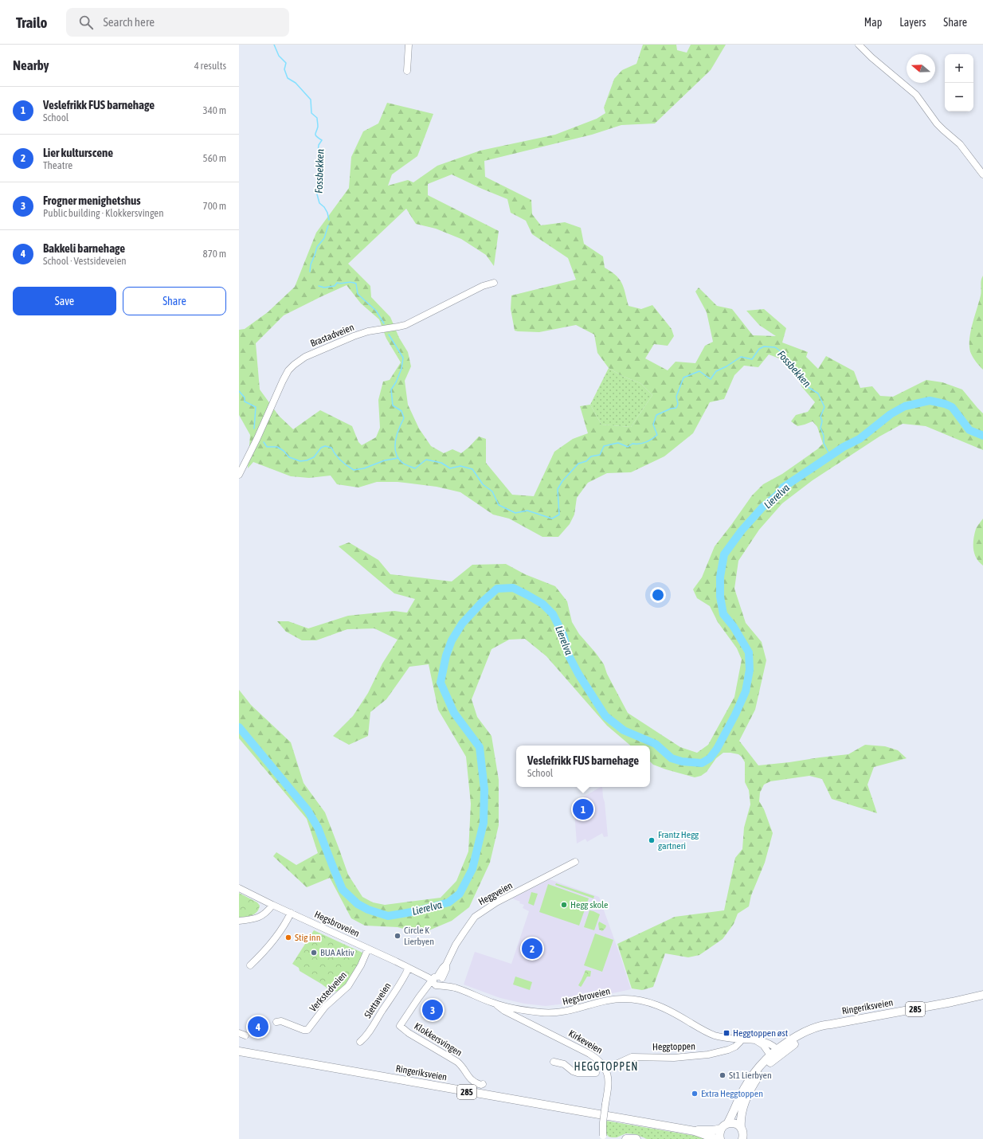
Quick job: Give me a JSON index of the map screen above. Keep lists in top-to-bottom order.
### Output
{
  "streets": {
    "main road": ["Ringeriksveien", "285"],
    "street": [
      "Brastadveien",
      "Heggveien",
      "Hegsbroveien",
      "Verkstedveien",
      "Slettaveien",
      "Klokkersvingen",
      "Kirkeveien",
      "Heggtoppen"
    ]
  },
  "crossings": [
    ["Heggveien", "Hegsbroveien"],
    ["Heggveien", "Klokkersvingen"],
    ["Hegsbroveien", "Verkstedveien"],
    ["Hegsbroveien", "Slettaveien"],
    ["Hegsbroveien", "Ringeriksveien"],
    ["Hegsbroveien", "Klokkersvingen"],
    ["Hegsbroveien", "Kirkeveien"],
    ["Hegsbroveien", "Heggtoppen"],
    ["Ringeriksveien", "285"],
    ["Kirkeveien", "Heggtoppen"]
  ],
  "districts": ["HEGGTOPPEN"],
  "water": ["Fossbekken", "Lierelva"],
  "places": {
    "other": [
      "Frantz Hegg gartneri",
      "Hegg skole",
      "Circle K Lierbyen",
      "Stig inn",
      "BUA Aktiv",
      "St1 Lierbyen",
      "Extra Heggtoppen"
    ],
    "transit": ["Heggtoppen øst"]
  },
  "north": "left",
  "page": {
    "header": "Trailo",
    "search": "Search here",
    "nav": ["Map", "Layers", "Share"],
    "heading": ["Nearby", "4 results"],
    "map_buttons": ["+", "−"],
    "list": [
      {
        "mark": "1",
        "name": "Veslefrikk FUS barnehage",
        "note": "School",
        "value": "340 m"
      },
      {
        "mark": "2",
        "name": "Lier kulturscene",
        "note": "Theatre",
        "value": "560 m"
      },
      {
        "mark": "3",
        "name": "Frogner menighetshus",
        "note": "Public building · Klokkersvingen",
        "value": "700 m"
      },
      {
        "mark": "4",
        "name": "Bakkeli barnehage",
        "note": "School · Vestsideveien",
        "value": "870 m"
      }
    ],
    "buttons": ["Save", "Share"],
    "popup": ["Veslefrikk FUS barnehage", "School"],
    "pins": [
      "1",
      "2",
      "3",
      "4"
    ]
  }
}
